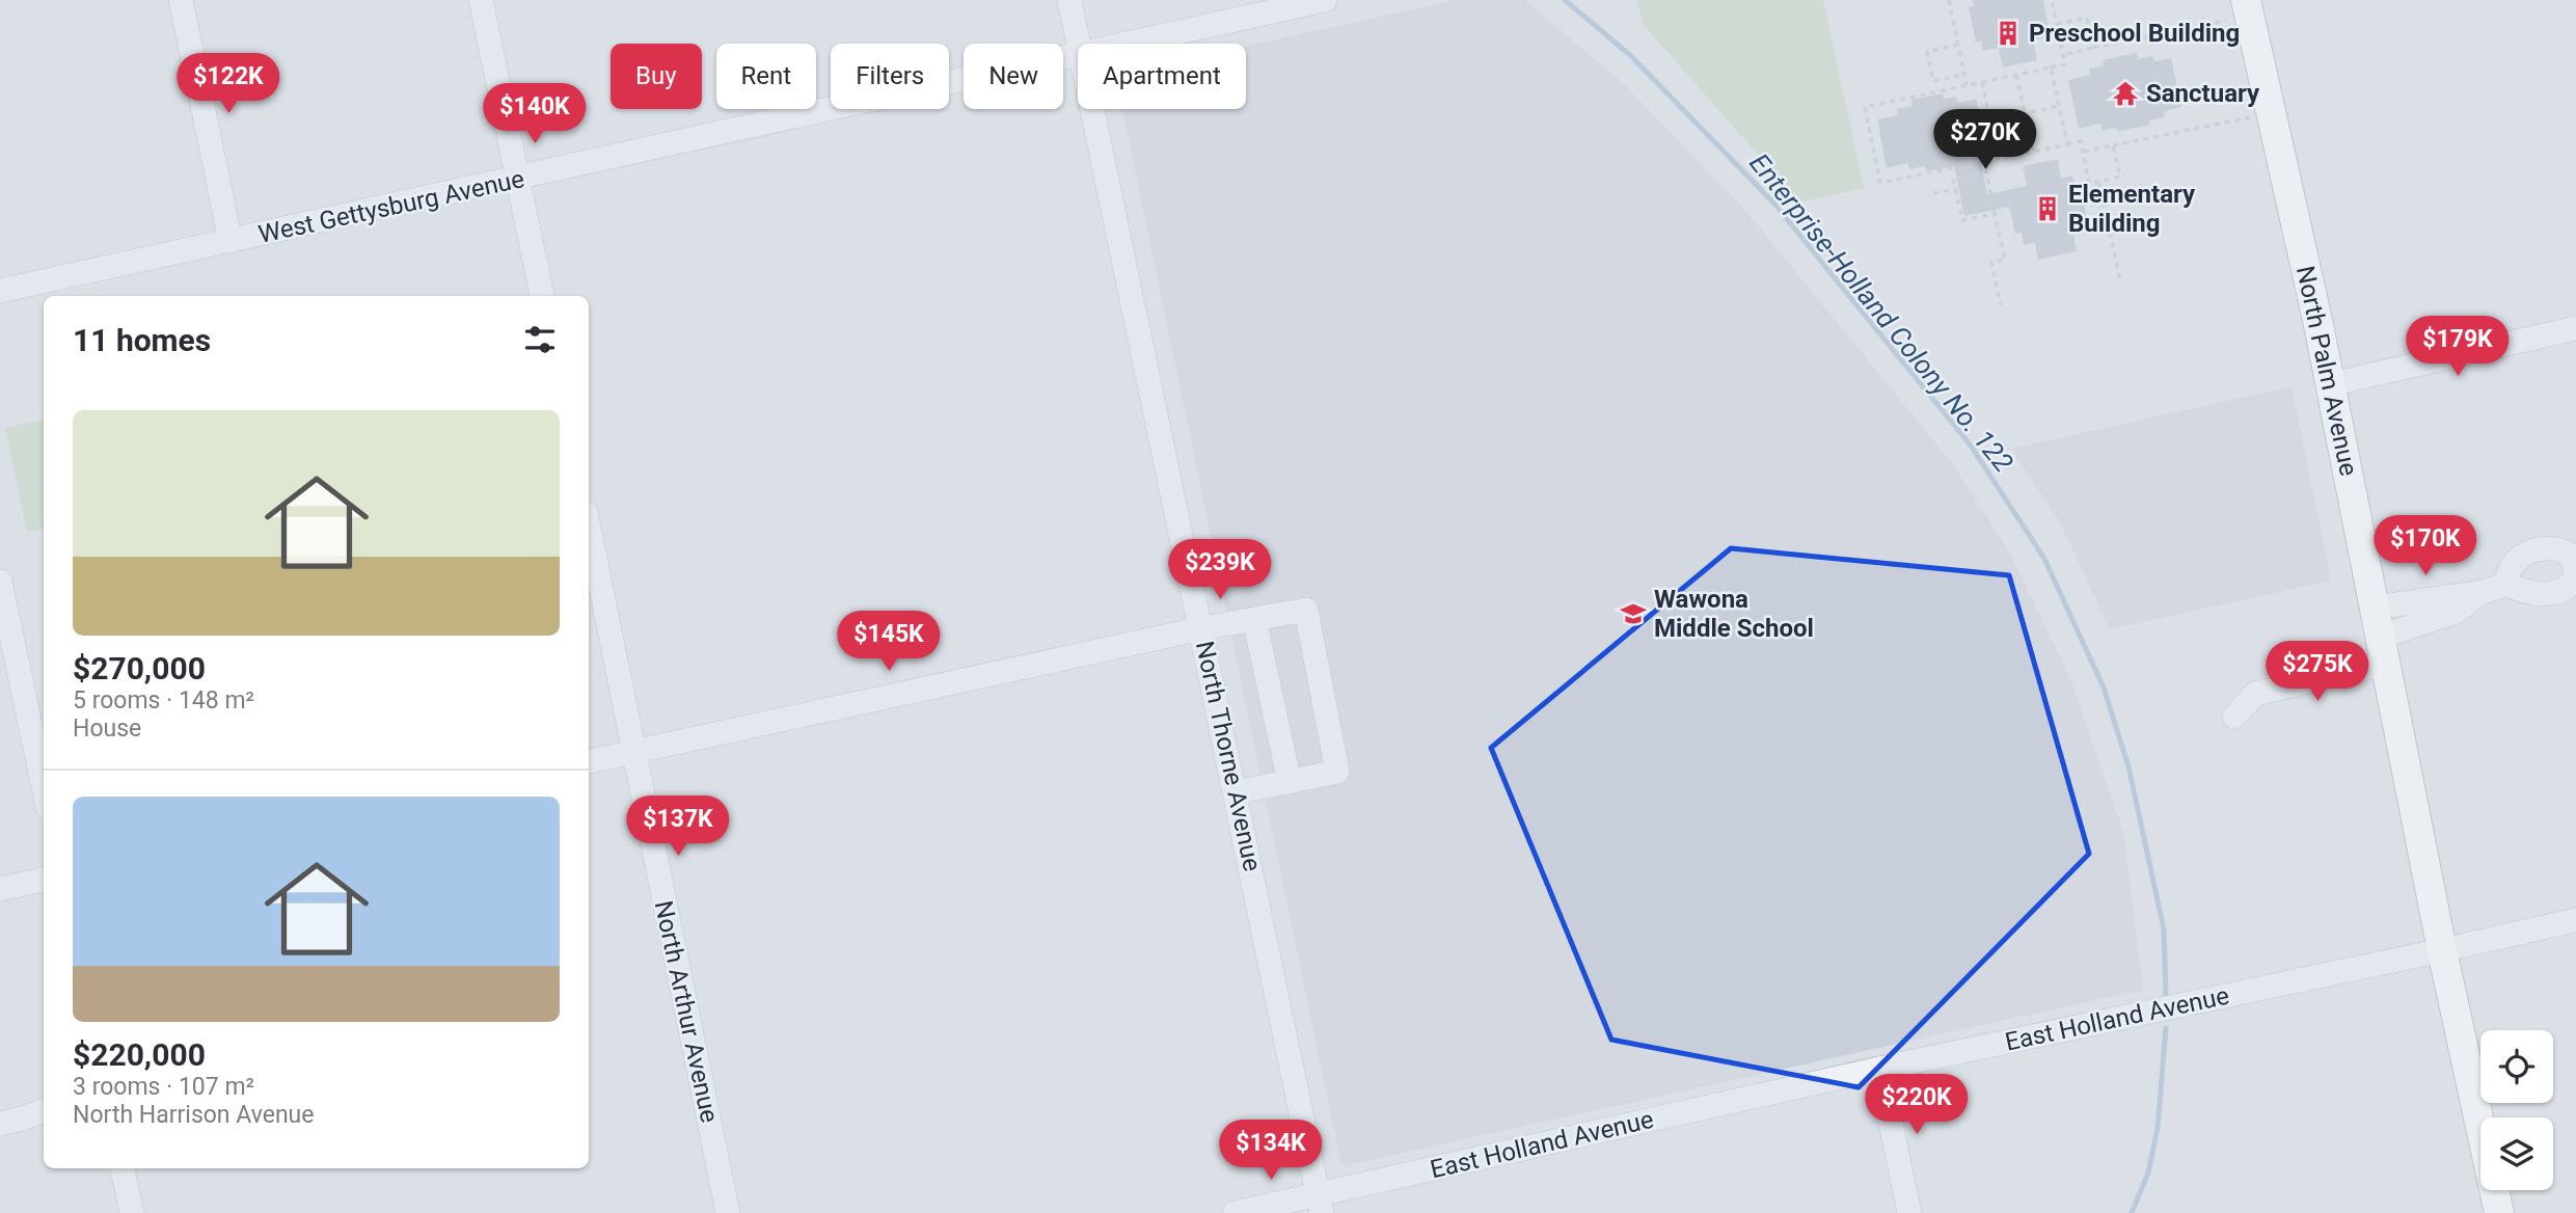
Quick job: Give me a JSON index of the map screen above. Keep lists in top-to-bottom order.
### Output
{
  "streets": {
    "main road": ["North Palm Avenue"],
    "street": [
      "West Gettysburg Avenue",
      "North Thorne Avenue",
      "North Arthur Avenue",
      "East Holland Avenue"
    ]
  },
  "crossings": [
    ["North Palm Avenue", "East Holland Avenue"],
    ["North Thorne Avenue", "East Holland Avenue"]
  ],
  "water": ["Enterprise-Holland Colony No. 122"],
  "places": {
    "building": ["Preschool Building", "Elementary Building"],
    "temple": ["Sanctuary"],
    "school or university": ["Wawona Middle School"]
  },
  "page": {
    "chip": [
      "Buy",
      "Rent",
      "Filters",
      "New",
      "Apartment"
    ],
    "price": [
      "$122K",
      "$140K",
      "$270K",
      "$179K",
      "$170K",
      "$239K",
      "$145K",
      "$275K",
      "$137K",
      "$220K",
      "$134K"
    ],
    "heading": "11 homes",
    "list": [
      {
        "name": "$270,000",
        "note": "5 rooms · 148 m² · House"
      },
      {
        "name": "$220,000",
        "note": "3 rooms · 107 m² · North Harrison Avenue"
      }
    ]
  }
}
